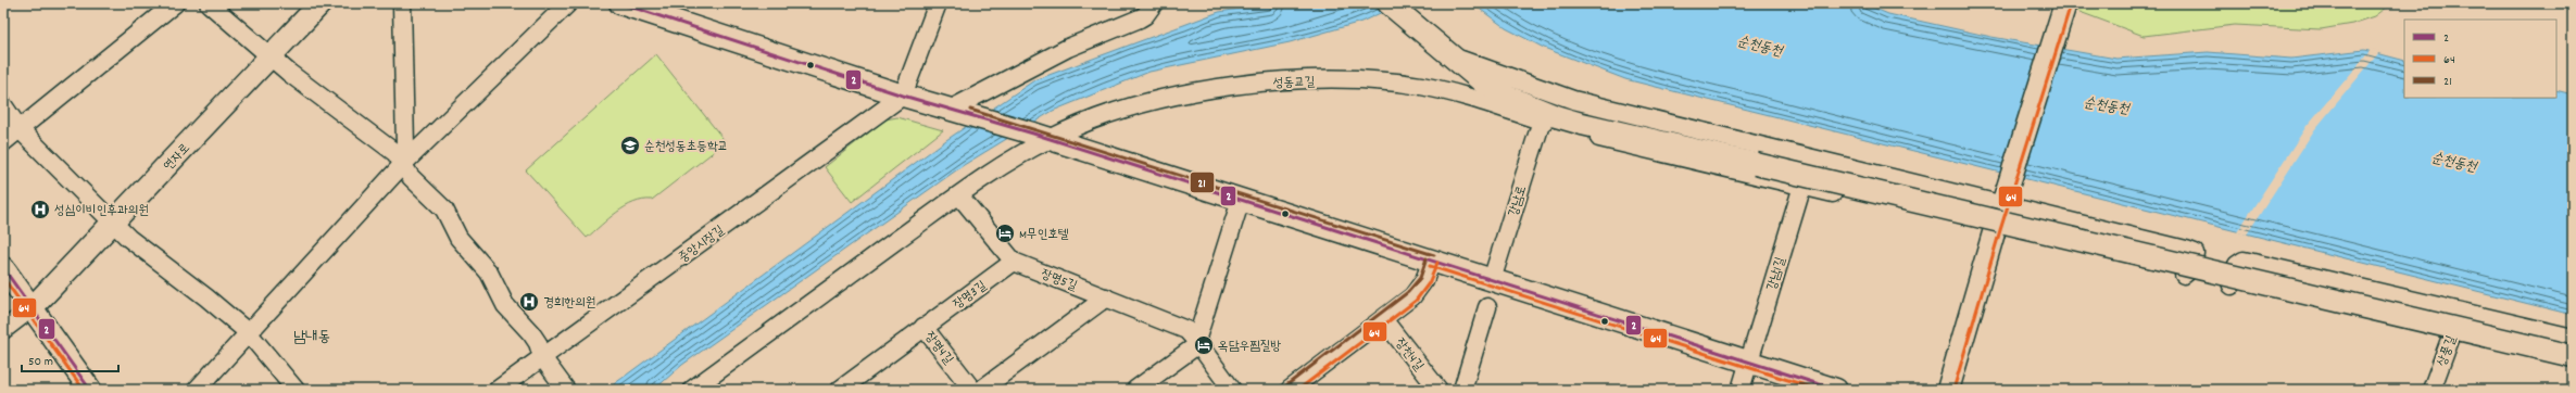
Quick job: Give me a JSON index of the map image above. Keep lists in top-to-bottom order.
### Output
{
  "streets": {
    "main road": ["연자로"],
    "street": [
      "성동교길",
      "강남로",
      "중앙시장길",
      "강남1길",
      "장명5길",
      "장명3길",
      "장명4길",
      "상풍길",
      "장천4길"
    ]
  },
  "crossings": [
    ["성동교길", "강남로"],
    ["장명5길", "장명3길"],
    ["장명3길", "장명4길"]
  ],
  "districts": ["남내동"],
  "water": ["순천동천"],
  "places": {
    "school or university": ["순천성동초등학교"],
    "hospital": ["성심이비인후과의원", "경희한의원"],
    "hotel": ["M무인호텔", "옥담우찜질방"]
  },
  "lines": ["transit line 2", "transit line 64", "transit line 21"],
  "legend": ["2", "64", "21"],
  "scale_bar": "50 m"
}
